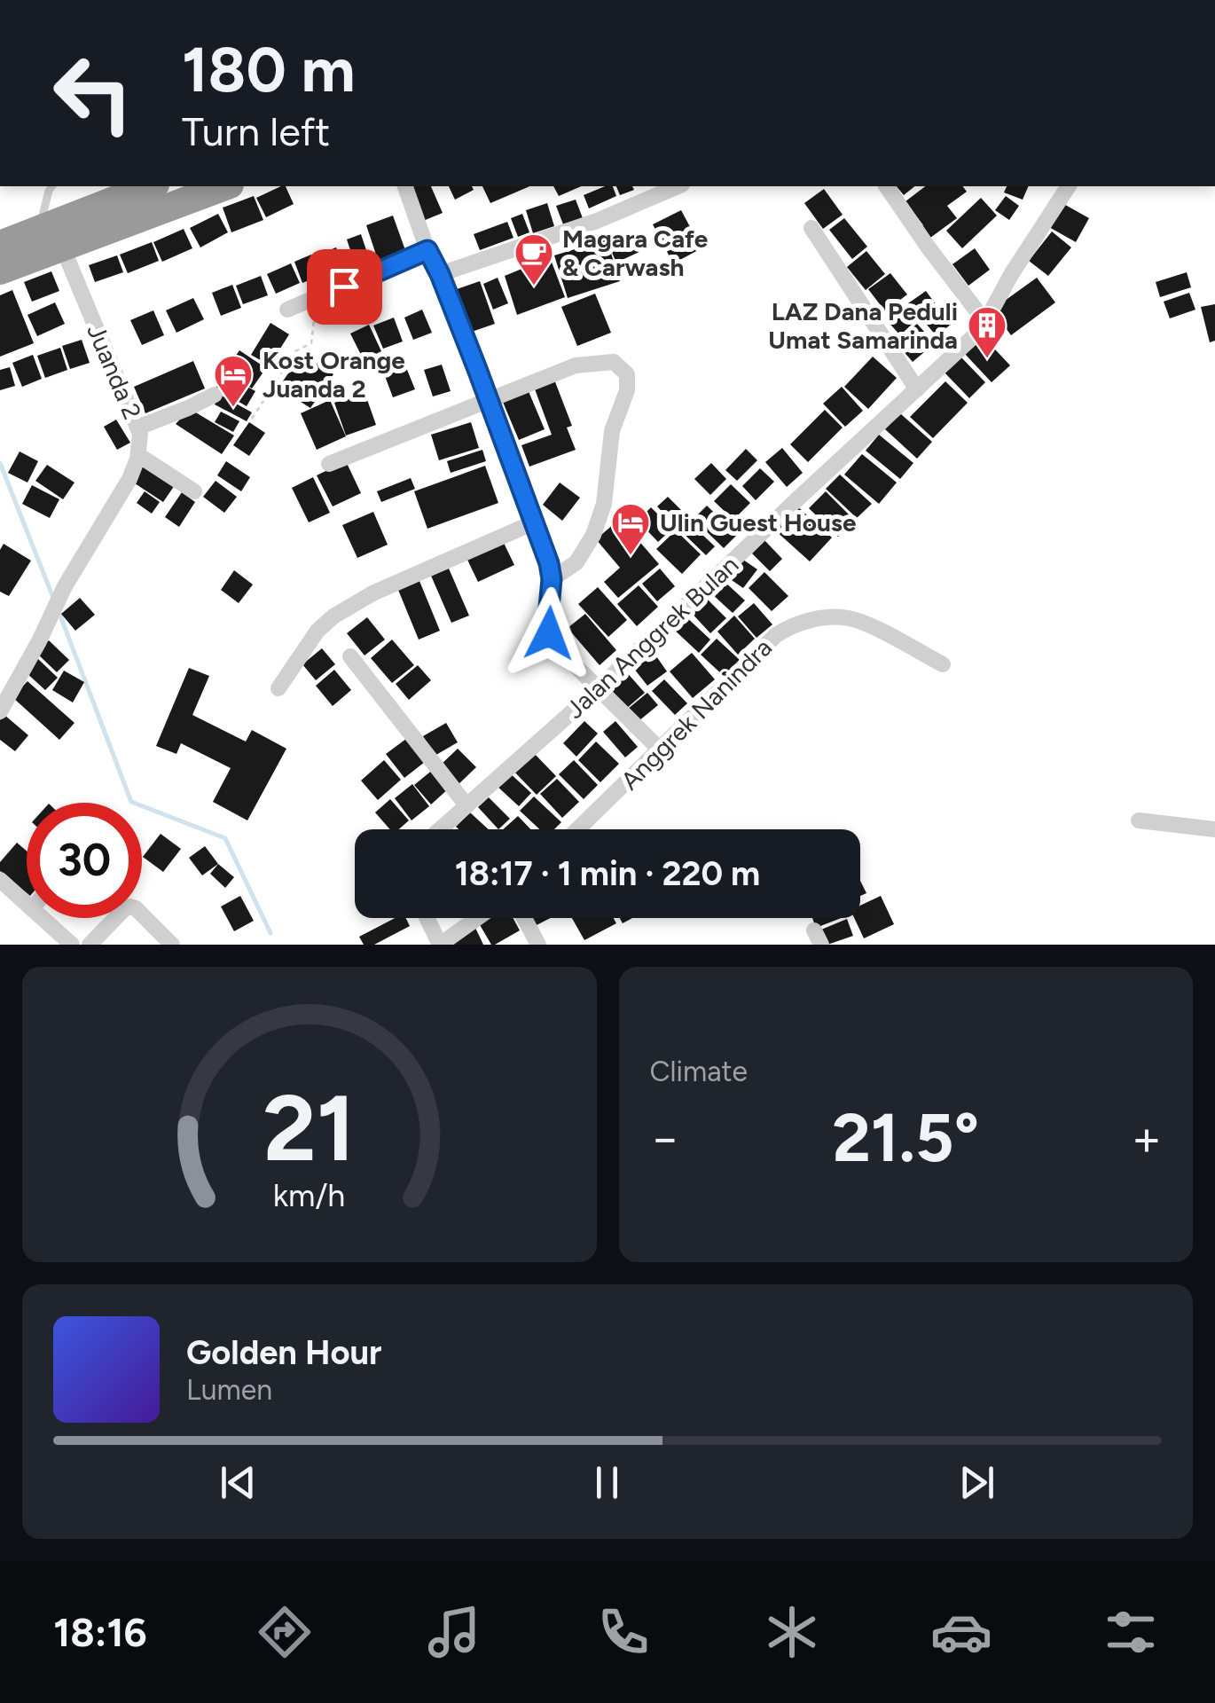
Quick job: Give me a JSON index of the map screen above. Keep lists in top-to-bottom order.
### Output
{
  "streets": {
    "street": ["Juanda 2", "Jalan Anggrek Bulan", "Anggrek Nanindra"]
  },
  "places": {
    "cafe": ["Magara Cafe & Carwash"],
    "building": ["LAZ Dana Peduli Umat Samarinda"],
    "hotel": ["Kost Orange Juanda 2", "Ulin Guest House"]
  },
  "page": {
    "turn": ["180 m", "Turn left"],
    "limit": "30",
    "trip": "18:17 · 1 min · 220 m",
    "tile": "Climate",
    "heat": ["−", "21.5°", "+"],
    "song": ["Golden Hour", "Lumen"],
    "tabs": "18:16",
    "gauge": ["21", "km/h"]
  }
}
